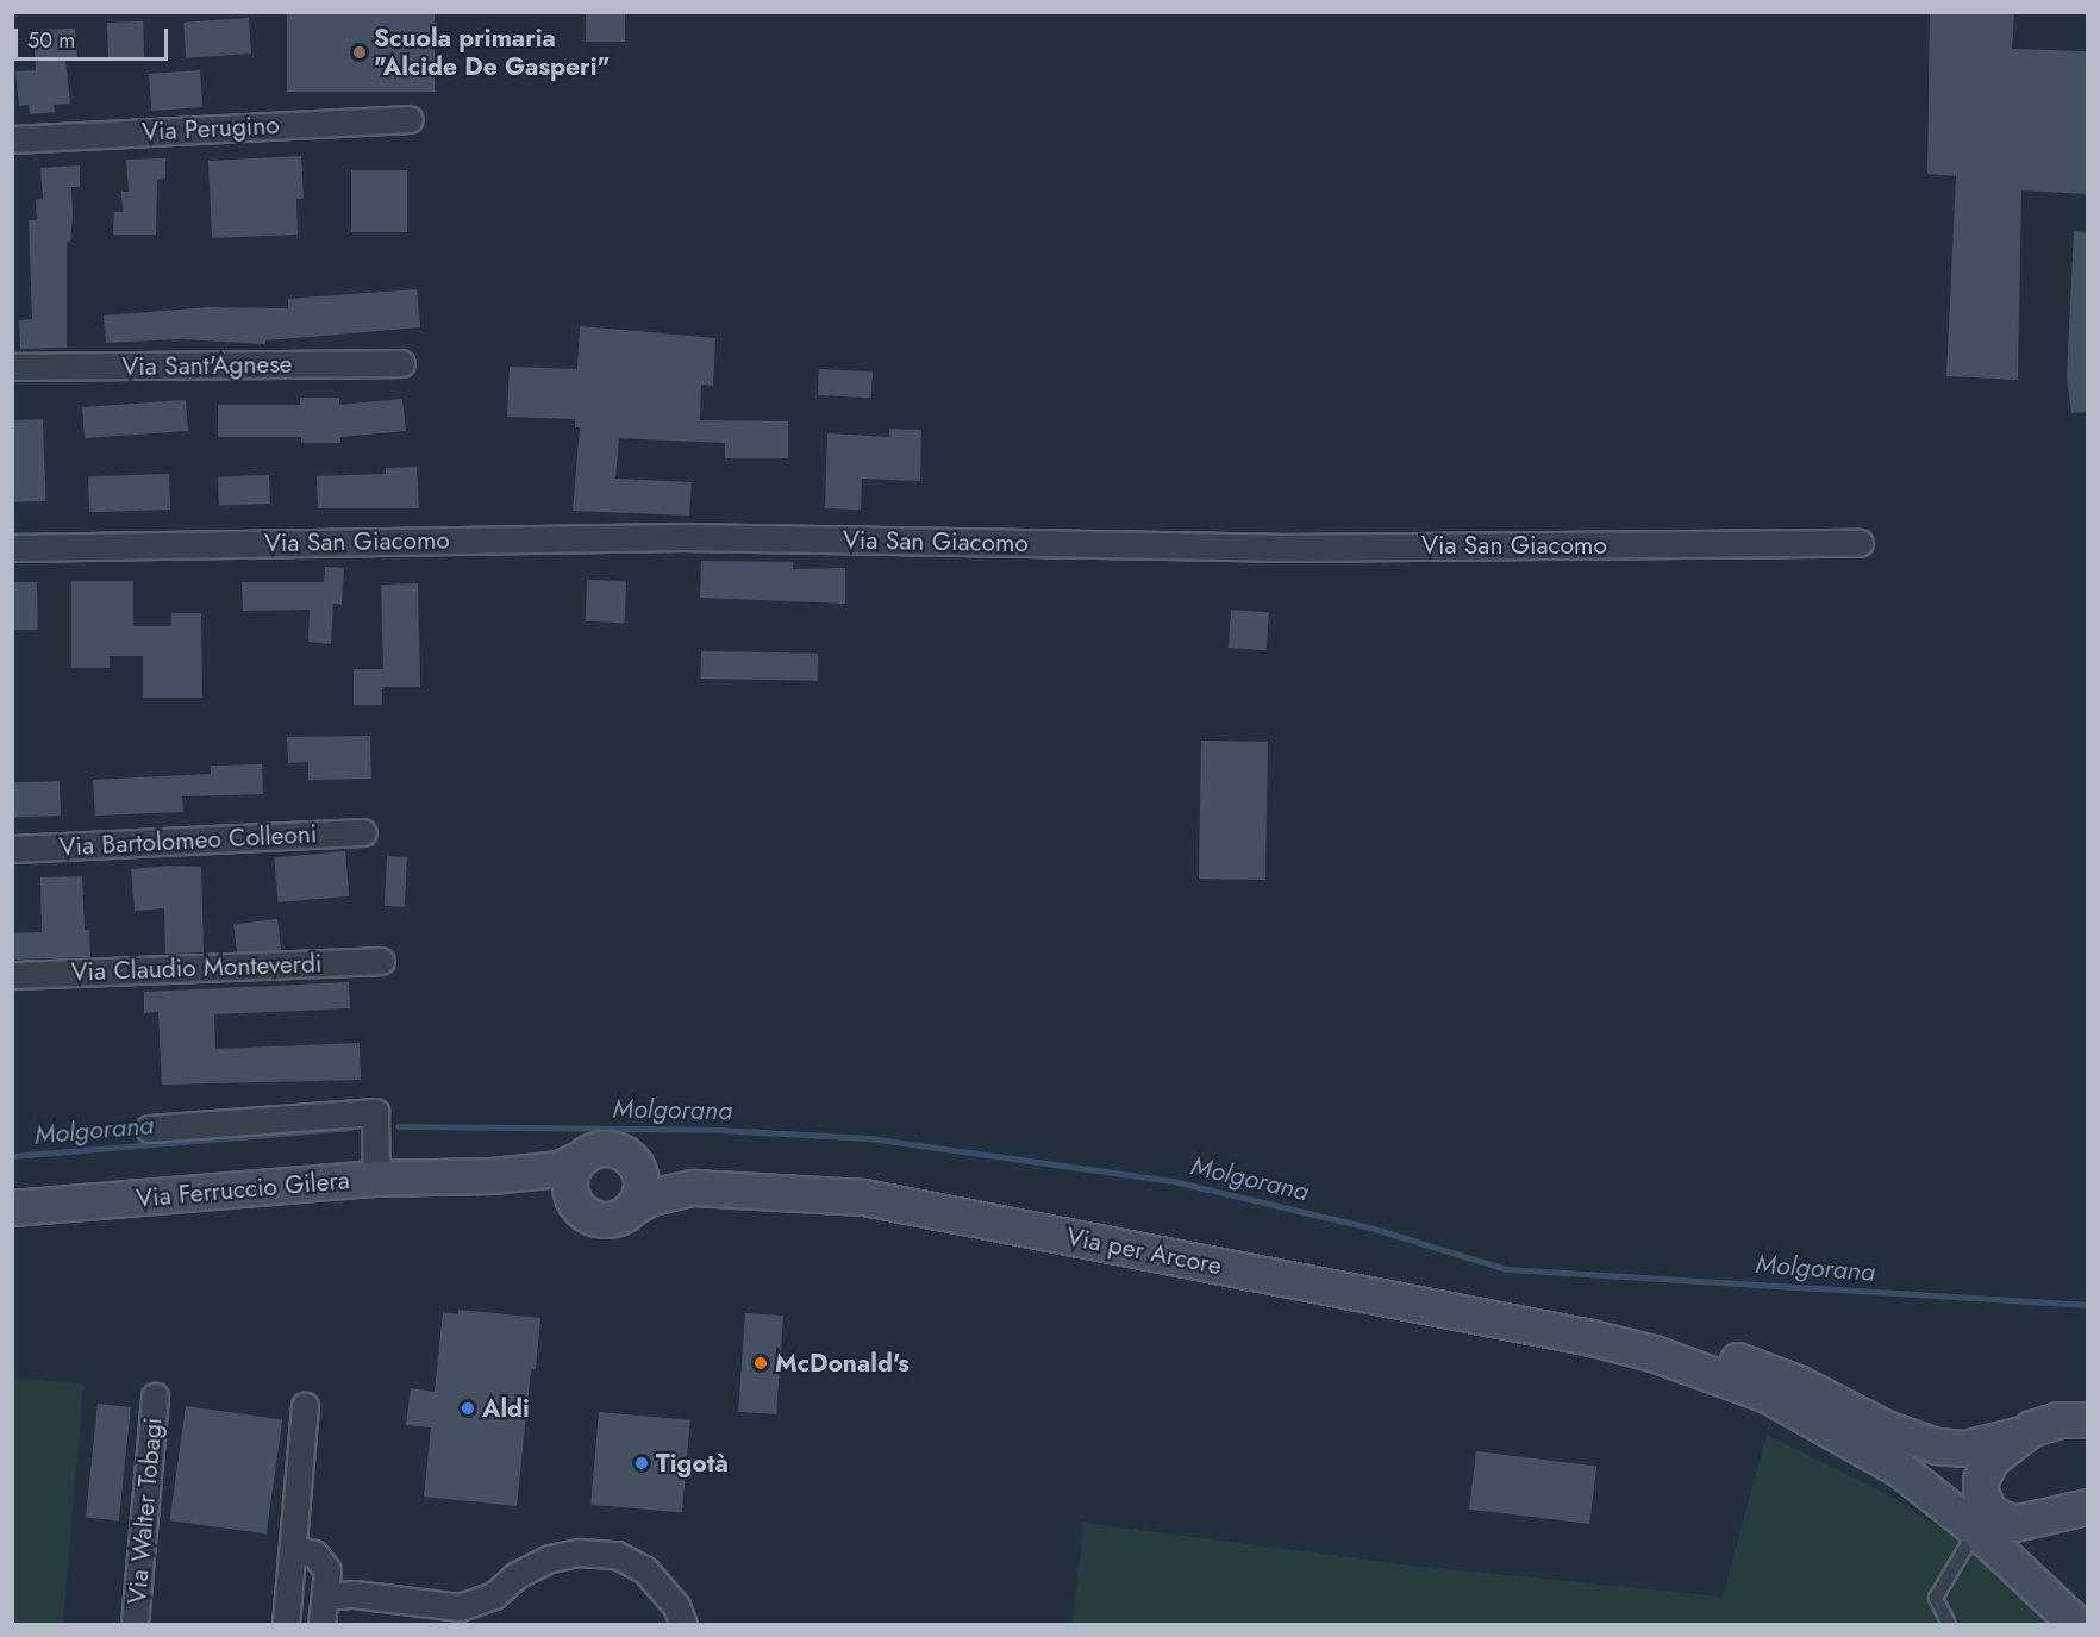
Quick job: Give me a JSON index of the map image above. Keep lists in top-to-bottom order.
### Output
{
  "streets": {
    "main road": ["Via Ferruccio Gilera", "Via per Arcore"],
    "street": [
      "Via Perugino",
      "Via Sant'Agnese",
      "Via San Giacomo",
      "Via Bartolomeo Colleoni",
      "Via Claudio Monteverdi",
      "Via Walter Tobagi"
    ]
  },
  "crossings": [
    ["Via Ferruccio Gilera", "Via per Arcore"]
  ],
  "water": ["Molgorana"],
  "places": [
    "Scuola primaria \"Alcide De Gasperi\"",
    "McDonald's",
    "Aldi",
    "Tigotà"
  ],
  "scale_bar": "50 m"
}
